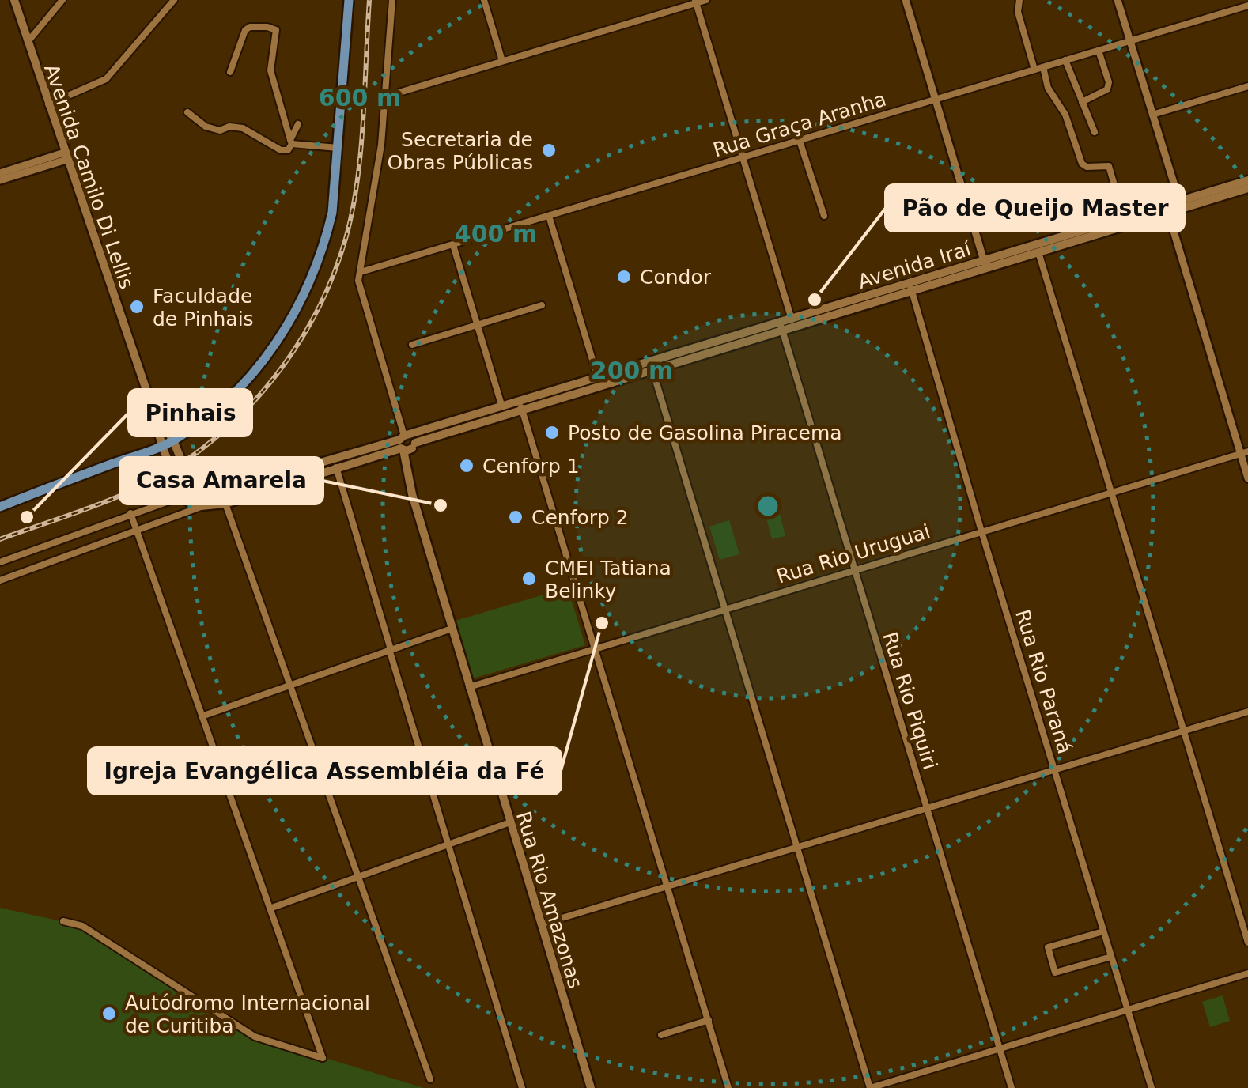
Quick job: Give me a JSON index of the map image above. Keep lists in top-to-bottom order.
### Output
{
  "streets": {
    "main road": ["Avenida Camilo Di Lellis", "Avenida Iraí", "Rua Rio Amazonas"],
    "street": [
      "Rua Graça Aranha",
      "Rua Rio Uruguai",
      "Rua Rio Paraná",
      "Rua Rio Piquiri"
    ]
  },
  "crossings": [
    ["Avenida Camilo Di Lellis", "Avenida Iraí"],
    ["Avenida Iraí", "Rua Rio Paraná"],
    ["Avenida Iraí", "Rua Rio Piquiri"],
    ["Avenida Iraí", "Rua Rio Amazonas"],
    ["Rua Rio Uruguai", "Rua Rio Paraná"],
    ["Rua Rio Uruguai", "Rua Rio Piquiri"],
    ["Rua Rio Uruguai", "Rua Rio Amazonas"]
  ],
  "places": [
    "Secretaria de Obras Públicas",
    "Condor",
    "Pão de Queijo Master",
    "Faculdade de Pinhais",
    "Posto de Gasolina Piracema",
    "Cenforp 1",
    "Casa Amarela",
    "Pinhais",
    "Cenforp 2",
    "CMEI Tatiana Belinky",
    "Igreja Evangélica Assembléia da Fé",
    "Autódromo Internacional de Curitiba"
  ],
  "rings": ["600 m", "400 m", "200 m"]
}
